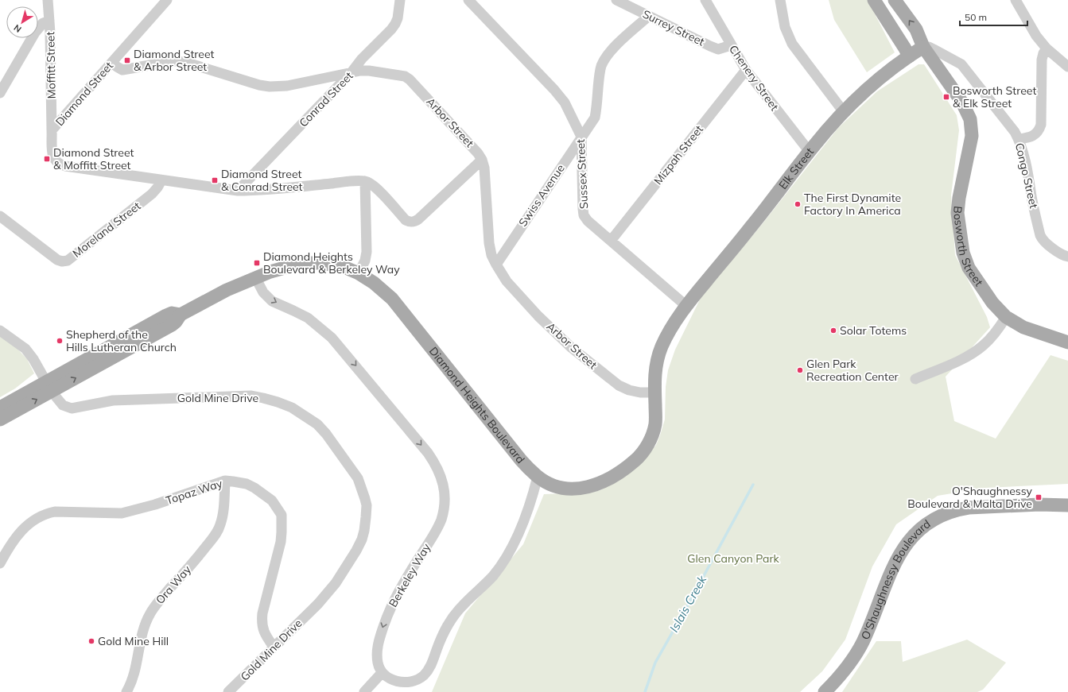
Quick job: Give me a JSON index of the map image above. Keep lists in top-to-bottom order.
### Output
{
  "streets": {
    "main road": [
      "Elk Street",
      "Bosworth Street",
      "Diamond Heights Boulevard",
      "O'Shaughnessy Boulevard"
    ],
    "street": [
      "Surrey Street",
      "Moffitt Street",
      "Chenery Street",
      "Diamond Street",
      "Conrad Street",
      "Arbor Street",
      "Mizpah Street",
      "Sussex Street",
      "Congo Street",
      "Swiss Avenue",
      "Moreland Street",
      "Gold Mine Drive",
      "Topaz Way",
      "Berkeley Way",
      "Ora Way"
    ]
  },
  "crossings": [
    ["Surrey Street", "Chenery Street"],
    ["Surrey Street", "Swiss Avenue"],
    ["Moffitt Street", "Diamond Street"],
    ["Chenery Street", "Mizpah Street"],
    ["Chenery Street", "Elk Street"],
    ["Diamond Street", "Conrad Street"],
    ["Diamond Street", "Arbor Street"],
    ["Diamond Street", "Moreland Street"],
    ["Conrad Street", "Arbor Street"],
    ["Arbor Street", "Swiss Avenue"],
    ["Arbor Street", "Diamond Heights Boulevard"],
    ["Mizpah Street", "Sussex Street"],
    ["Elk Street", "Sussex Street"],
    ["Elk Street", "Congo Street"],
    ["Elk Street", "Bosworth Street"],
    ["Elk Street", "Diamond Heights Boulevard"],
    ["Sussex Street", "Swiss Avenue"],
    ["Sussex Street", "Diamond Heights Boulevard"],
    ["Congo Street", "Bosworth Street"],
    ["Gold Mine Drive", "Diamond Heights Boulevard"],
    ["Gold Mine Drive", "Topaz Way"],
    ["Diamond Heights Boulevard", "Berkeley Way"],
    ["Topaz Way", "Ora Way"]
  ],
  "one_way": ["Berkeley Way"],
  "water": ["Islais Creek"],
  "parks": ["Glen Canyon Park"],
  "places": {
    "transit": [
      "Diamond Street & Arbor Street",
      "Bosworth Street & Elk Street",
      "Diamond Street & Moffitt Street",
      "Diamond Street & Conrad Street",
      "Diamond Heights Boulevard & Berkeley Way",
      "O'Shaughnessy Boulevard & Malta Drive"
    ],
    "other": [
      "The First Dynamite Factory In America",
      "Solar Totems",
      "Shepherd of the Hills Lutheran Church",
      "Glen Park Recreation Center",
      "Gold Mine Hill"
    ]
  },
  "scale_bar": "50 m",
  "north": "bottom left"
}
